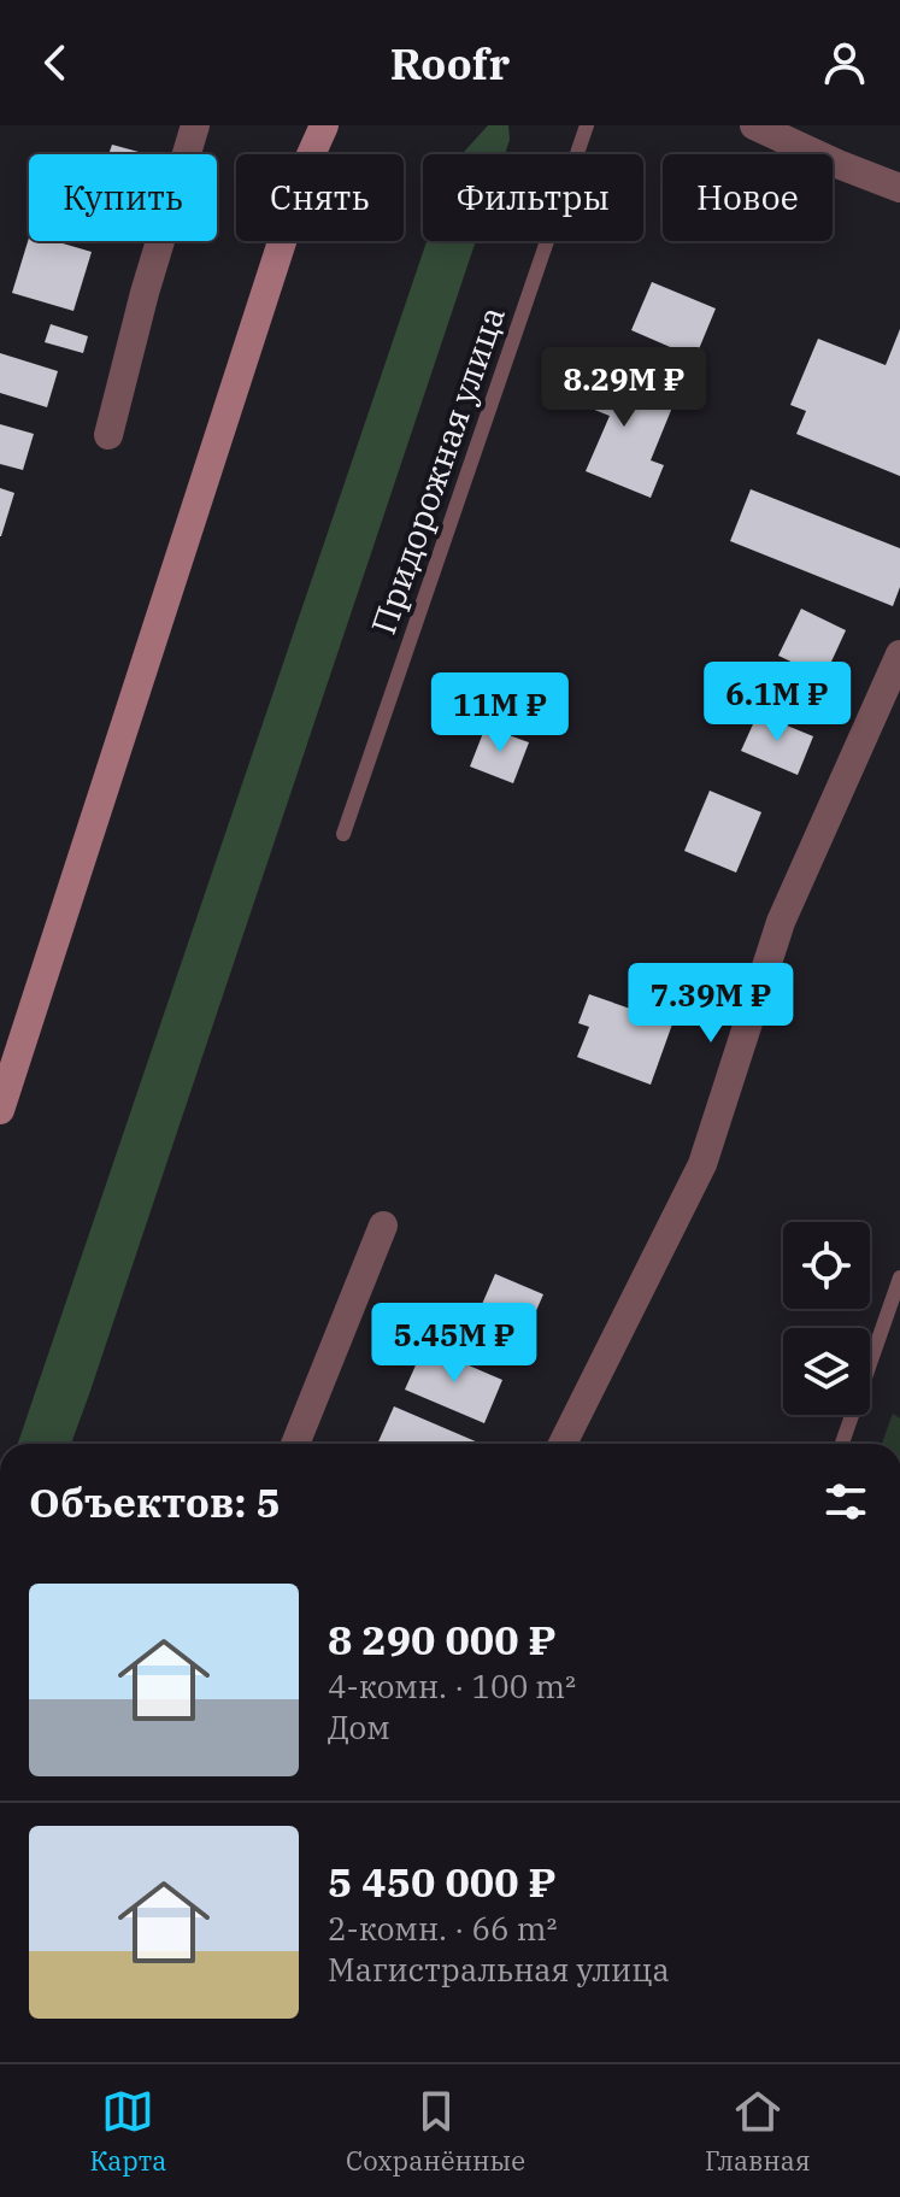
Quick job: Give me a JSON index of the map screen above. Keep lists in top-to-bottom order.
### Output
{
  "streets": {
    "lane": ["Придорожная улица"]
  },
  "page": {
    "header": "Roofr",
    "chip": [
      "Купить",
      "Снять",
      "Фильтры",
      "Новое"
    ],
    "price": [
      "8.29M ₽",
      "6.1M ₽",
      "11M ₽",
      "7.39M ₽",
      "5.45M ₽"
    ],
    "heading": "Объектов: 5",
    "list": [
      {
        "name": "8 290 000 ₽",
        "note": "4-комн. · 100 m² · Дом"
      },
      {
        "name": "5 450 000 ₽",
        "note": "2-комн. · 66 m² · Магистральная улица"
      }
    ],
    "tabs": ["Карта", "Сохранённые", "Главная"]
  }
}
